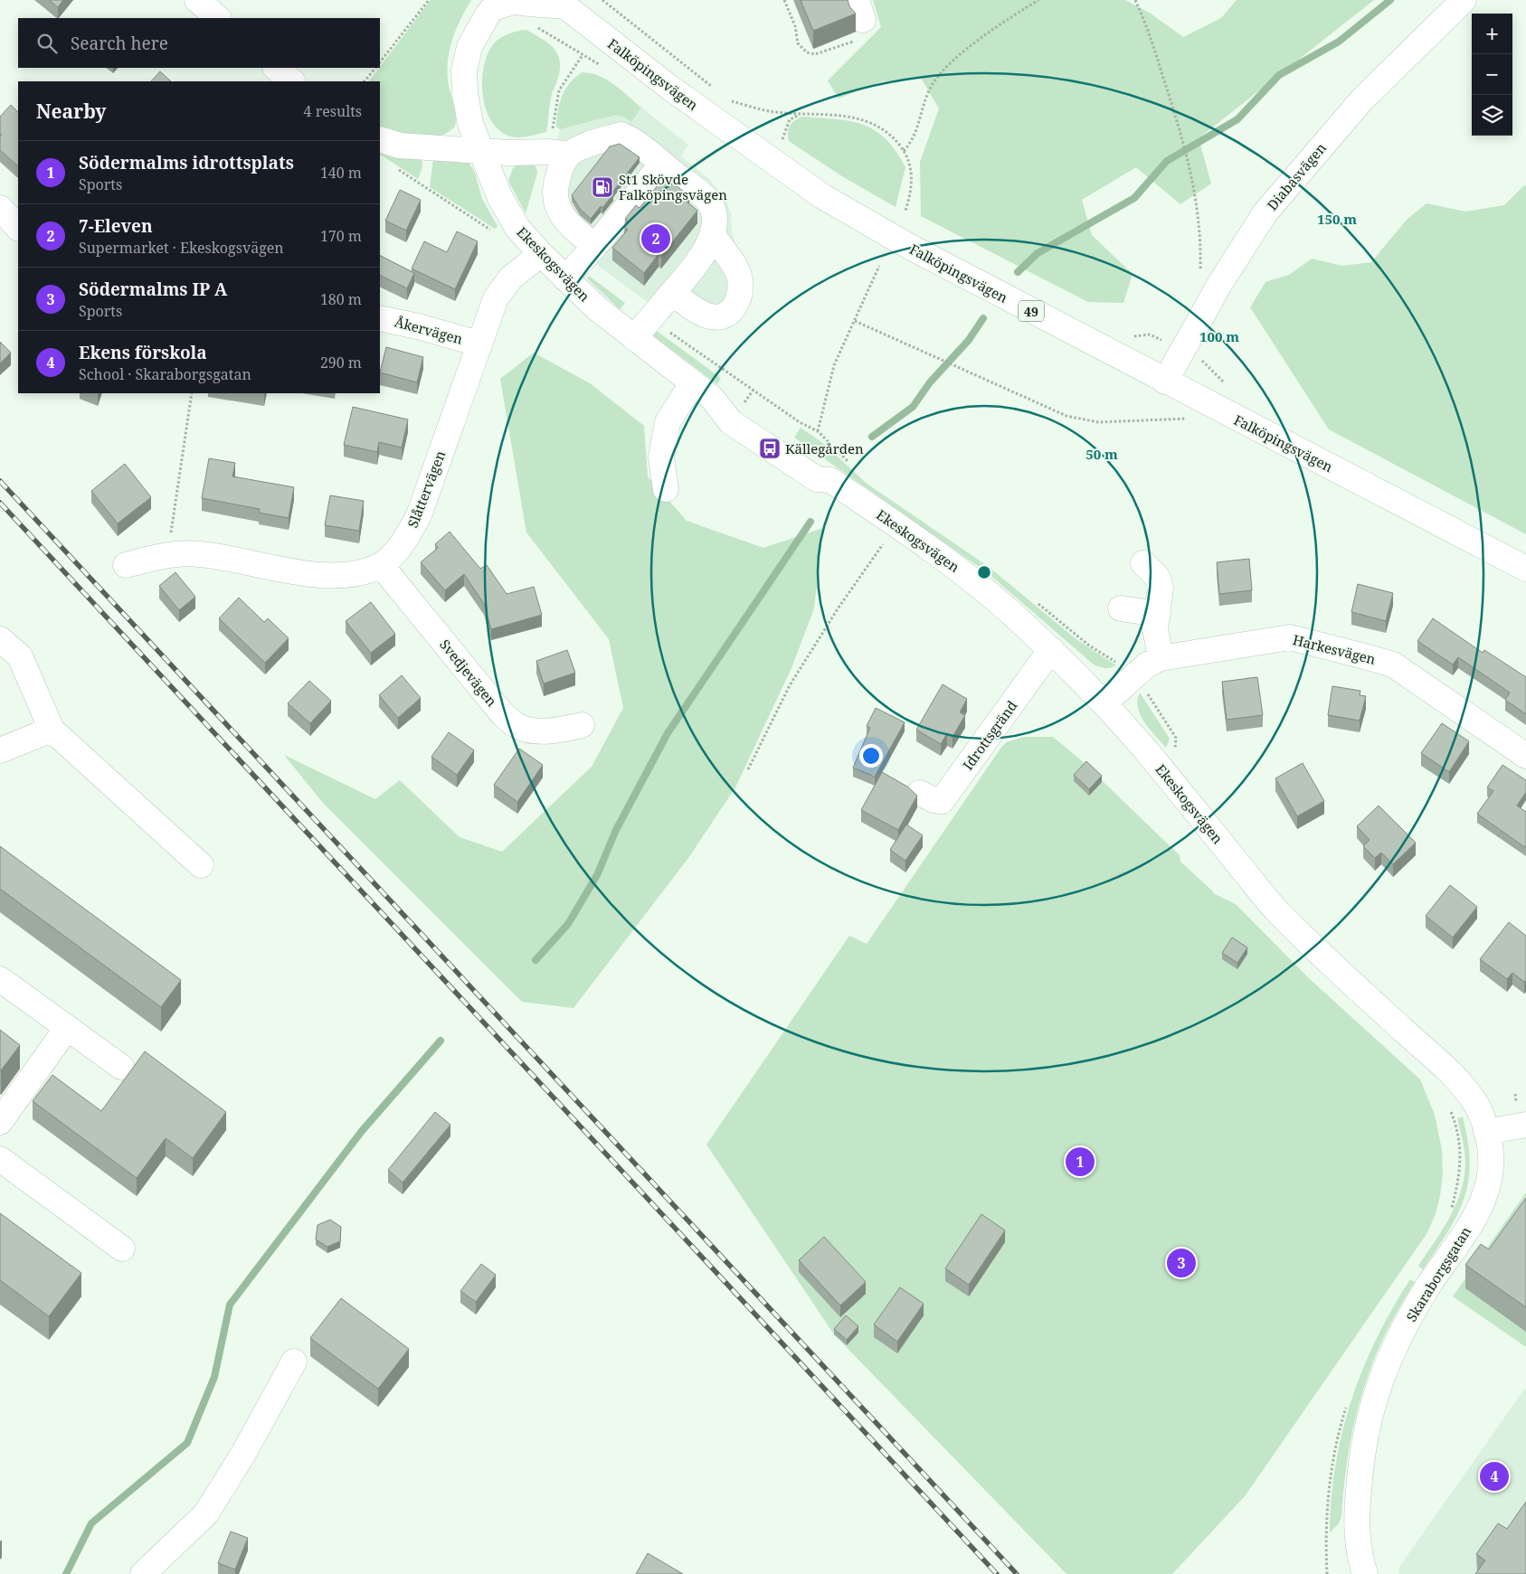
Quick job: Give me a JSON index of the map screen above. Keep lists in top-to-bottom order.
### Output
{
  "streets": {
    "street": [
      "Falköpingsvägen",
      "Diabasvägen",
      "Ekeskogsvägen",
      "49",
      "Åkervägen",
      "Slåttervägen",
      "Harkesvägen",
      "Svedjevägen",
      "Idrottsgränd",
      "Skaraborgsgatan"
    ]
  },
  "crossings": [
    ["Falköpingsvägen", "Diabasvägen"],
    ["Falköpingsvägen", "49"],
    ["Ekeskogsvägen", "49"],
    ["Ekeskogsvägen", "Slåttervägen"],
    ["Ekeskogsvägen", "Harkesvägen"],
    ["Ekeskogsvägen", "Idrottsgränd"],
    ["Ekeskogsvägen", "Skaraborgsgatan"],
    ["Åkervägen", "Slåttervägen"],
    ["Slåttervägen", "Svedjevägen"]
  ],
  "places": {
    "fuel station": ["St1 Skövde Falköpingsvägen"],
    "bus stop": ["Källegården"]
  },
  "page": {
    "map_buttons": ["+", "−"],
    "search": "Search here",
    "heading": ["Nearby", "4 results"],
    "list": [
      {
        "mark": "1",
        "name": "Södermalms idrottsplats",
        "note": "Sports",
        "value": "140 m"
      },
      {
        "mark": "2",
        "name": "7-Eleven",
        "note": "Supermarket · Ekeskogsvägen",
        "value": "170 m"
      },
      {
        "mark": "3",
        "name": "Södermalms IP A",
        "note": "Sports",
        "value": "180 m"
      },
      {
        "mark": "4",
        "name": "Ekens förskola",
        "note": "School · Skaraborgsgatan",
        "value": "290 m"
      }
    ],
    "pins": [
      "2",
      "1",
      "3",
      "4"
    ]
  },
  "rings": ["150 m", "100 m", "50 m"]
}
